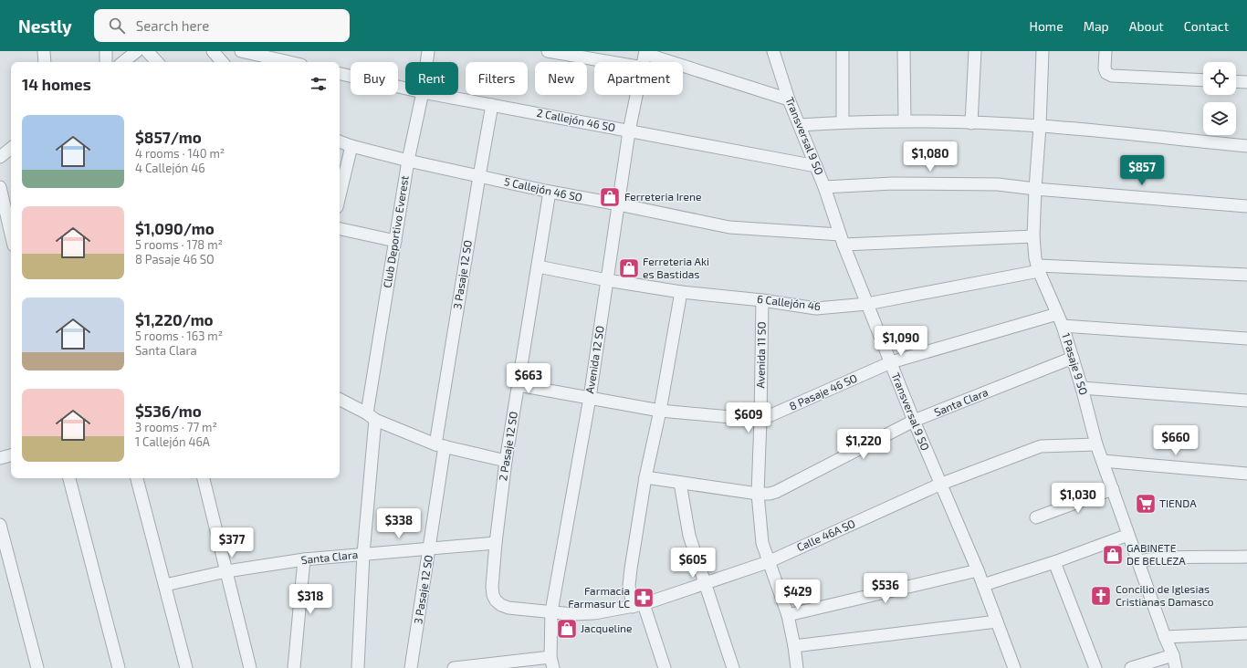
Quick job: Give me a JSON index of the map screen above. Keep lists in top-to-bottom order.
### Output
{
  "streets": {
    "street": [
      "2 Callejón 46 SO",
      "Transversal 9 SO",
      "5 Callejón 46 SO",
      "Club Deportivo Everest",
      "3 Pasaje 12 SO",
      "6 Callejón 46",
      "Avenida 11 SO",
      "Avenida 12 SO",
      "1 Pasaje 9 SO",
      "8 Pasaje 46 SO",
      "Santa Clara",
      "2 Pasaje 12 SO",
      "Calle 46A SO"
    ]
  },
  "crossings": [
    ["2 Callejón 46 SO", "Transversal 9 SO"],
    ["2 Callejón 46 SO", "3 Pasaje 12 SO"],
    ["2 Callejón 46 SO", "Avenida 12 SO"],
    ["Transversal 9 SO", "5 Callejón 46 SO"],
    ["Transversal 9 SO", "6 Callejón 46"],
    ["Transversal 9 SO", "8 Pasaje 46 SO"],
    ["Transversal 9 SO", "Santa Clara"],
    ["Transversal 9 SO", "Calle 46A SO"],
    ["5 Callejón 46 SO", "Club Deportivo Everest"],
    ["5 Callejón 46 SO", "3 Pasaje 12 SO"],
    ["5 Callejón 46 SO", "Avenida 12 SO"],
    ["5 Callejón 46 SO", "1 Pasaje 9 SO"],
    ["5 Callejón 46 SO", "2 Pasaje 12 SO"],
    ["Club Deportivo Everest", "Santa Clara"],
    ["3 Pasaje 12 SO", "Santa Clara"],
    ["6 Callejón 46", "Avenida 11 SO"],
    ["6 Callejón 46", "Avenida 12 SO"],
    ["6 Callejón 46", "1 Pasaje 9 SO"],
    ["6 Callejón 46", "2 Pasaje 12 SO"],
    ["Avenida 11 SO", "8 Pasaje 46 SO"],
    ["Avenida 11 SO", "Santa Clara"],
    ["Avenida 11 SO", "Calle 46A SO"],
    ["Avenida 12 SO", "8 Pasaje 46 SO"],
    ["Avenida 12 SO", "2 Pasaje 12 SO"],
    ["Avenida 12 SO", "Calle 46A SO"],
    ["1 Pasaje 9 SO", "8 Pasaje 46 SO"],
    ["1 Pasaje 9 SO", "Santa Clara"],
    ["1 Pasaje 9 SO", "Calle 46A SO"],
    ["8 Pasaje 46 SO", "2 Pasaje 12 SO"],
    ["Santa Clara", "2 Pasaje 12 SO"],
    ["2 Pasaje 12 SO", "Calle 46A SO"]
  ],
  "places": {
    "shop": [
      "Ferreteria Irene",
      "Ferreteria Aki es Bastidas",
      "GABINETE DE BELLEZA",
      "Jacqueline"
    ],
    "supermarket": ["TIENDA"],
    "church": ["Concilio de Iglesias Cristianas Damasco"],
    "pharmacy": ["Farmacia Farmasur LC"]
  },
  "page": {
    "header": "Nestly",
    "search": "Search here",
    "nav": [
      "Home",
      "Map",
      "About",
      "Contact"
    ],
    "chip": [
      "Buy",
      "Rent",
      "Filters",
      "New",
      "Apartment"
    ],
    "heading": "14 homes",
    "list": [
      {
        "name": "$857/mo",
        "note": "4 rooms · 140 m² · 4 Callejón 46"
      },
      {
        "name": "$1,090/mo",
        "note": "5 rooms · 178 m² · 8 Pasaje 46 SO"
      },
      {
        "name": "$1,220/mo",
        "note": "5 rooms · 163 m² · Santa Clara"
      },
      {
        "name": "$536/mo",
        "note": "3 rooms · 77 m² · 1 Callejón 46A"
      }
    ],
    "price": [
      "$1,080",
      "$857",
      "$1,090",
      "$663",
      "$609",
      "$660",
      "$1,220",
      "$1,030",
      "$338",
      "$377",
      "$605",
      "$536",
      "$429",
      "$318"
    ]
  }
}
